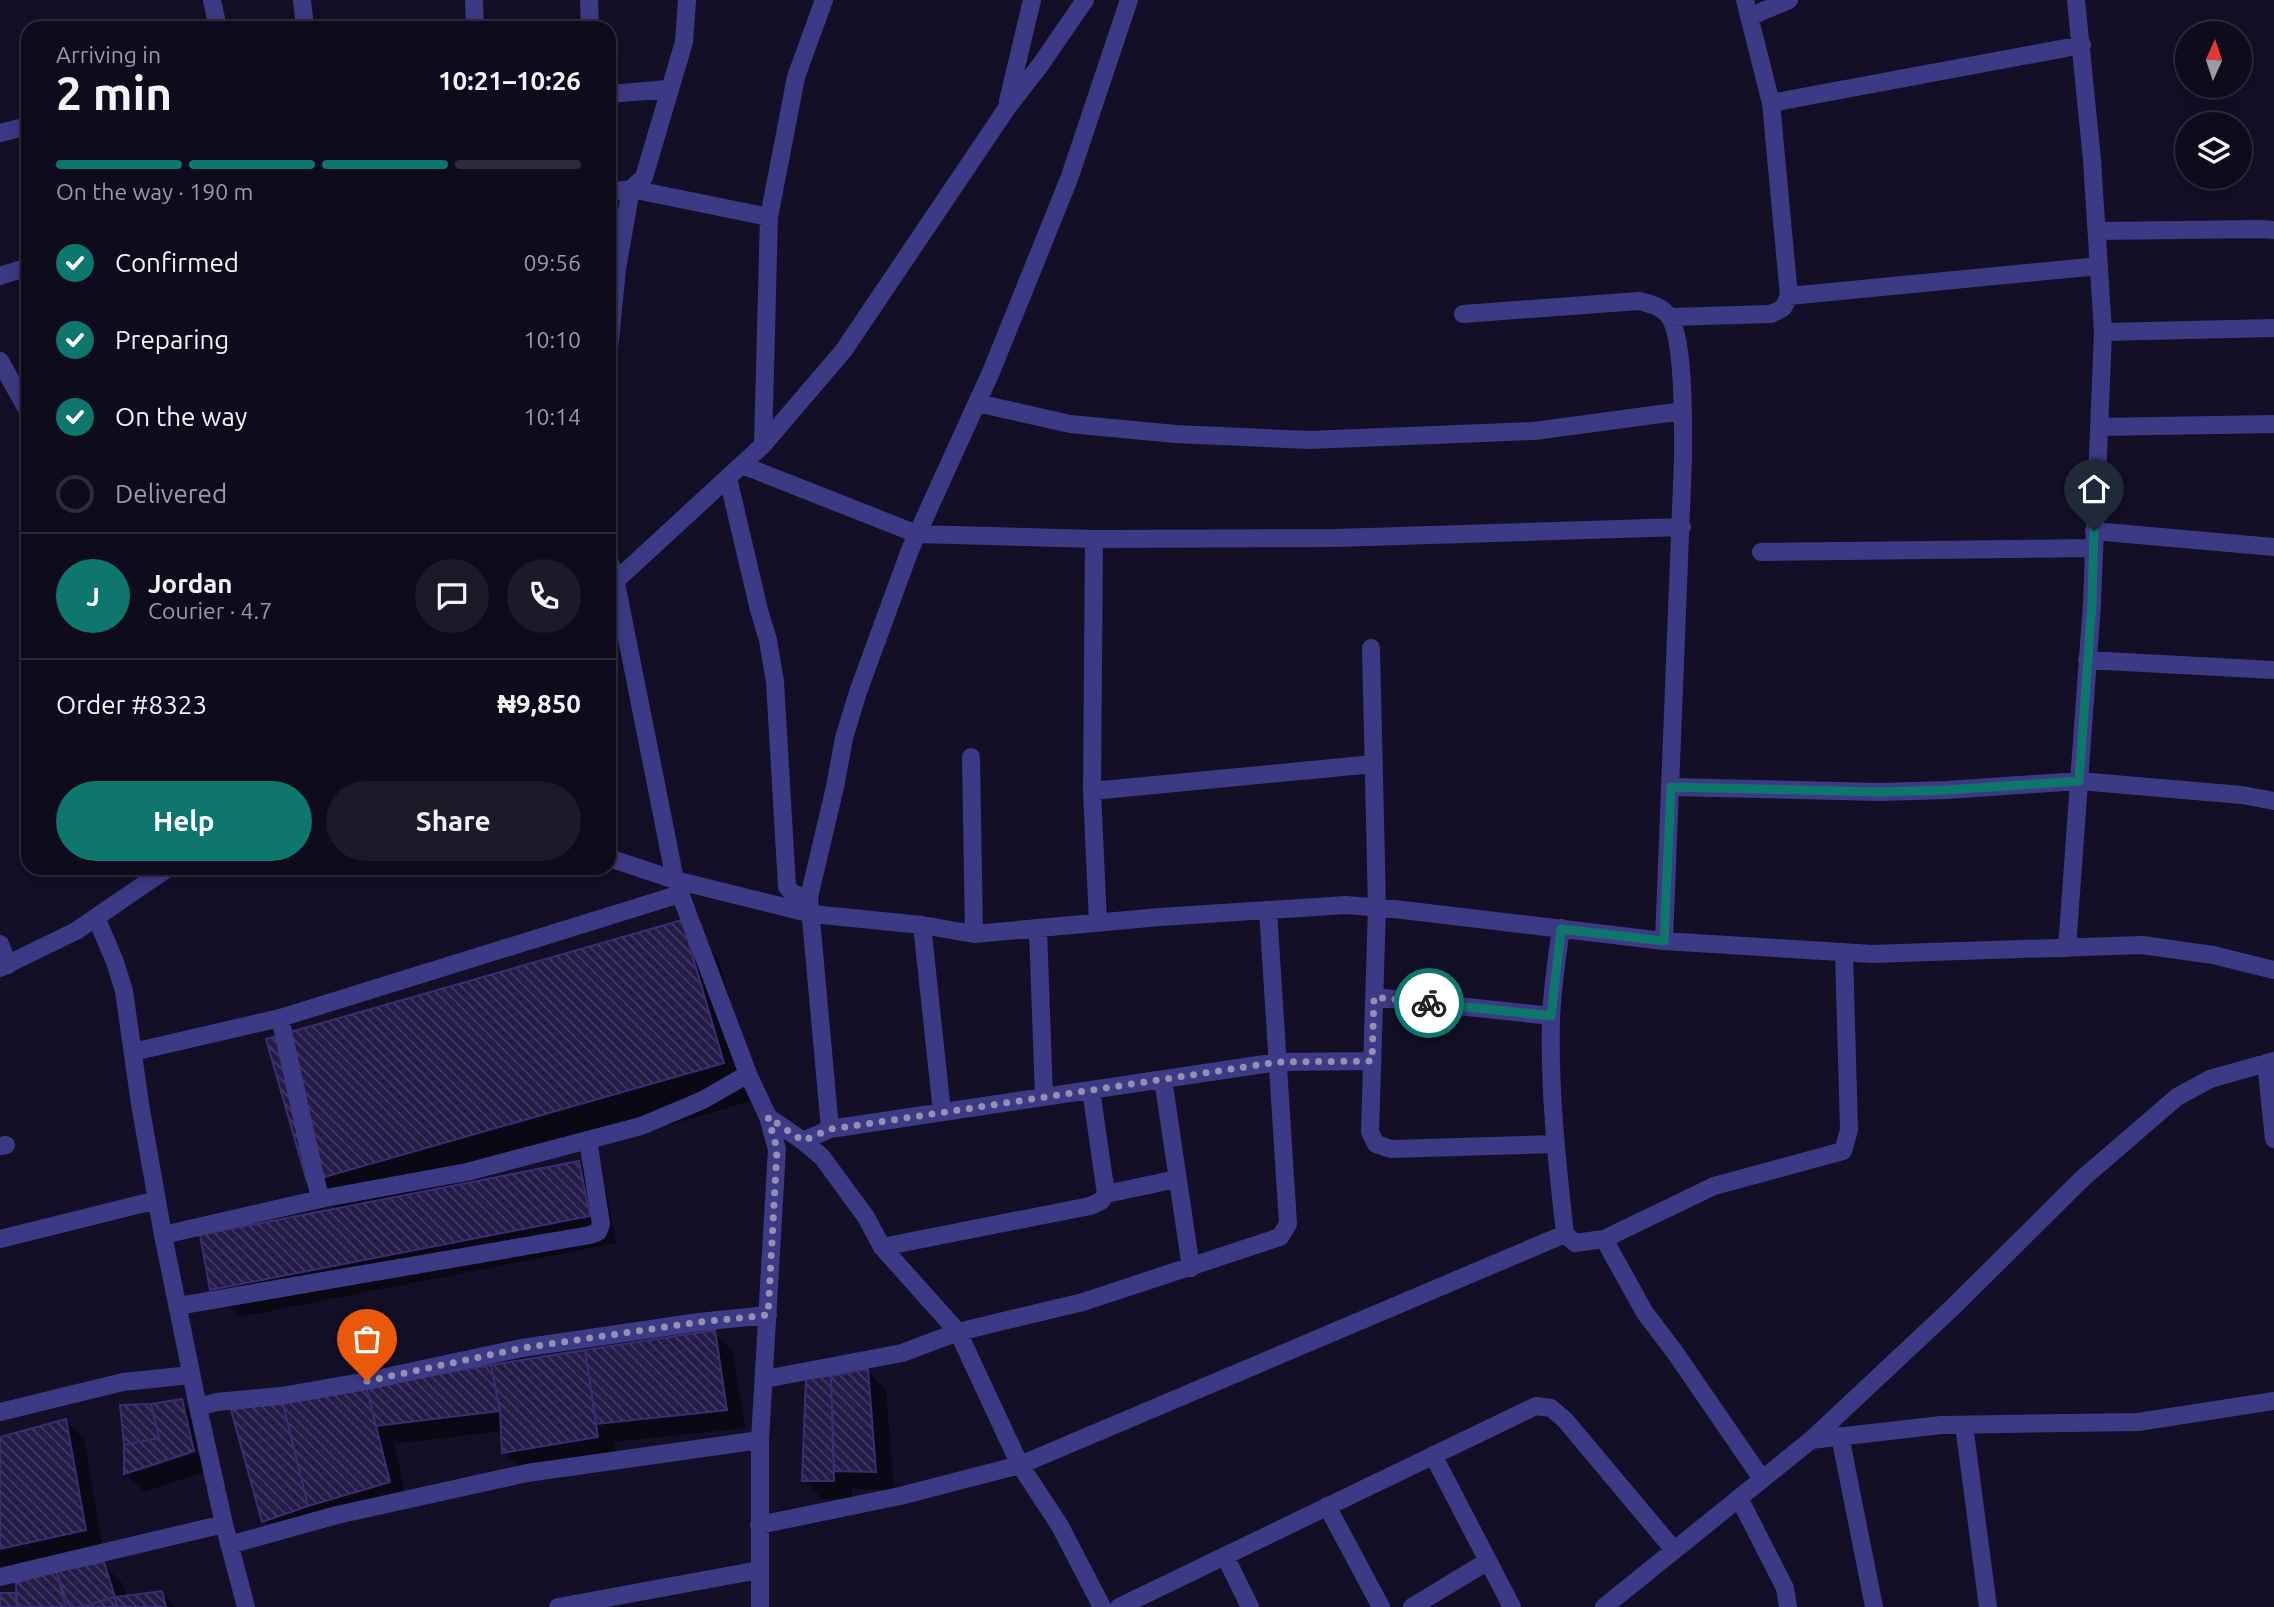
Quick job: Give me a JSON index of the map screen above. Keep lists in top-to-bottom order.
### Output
{
  "north": "top",
  "page": {
    "heading": ["2 min", "Arriving in", "10:21–10:26"],
    "panel": [
      "Jordan",
      "Courier · 4.7",
      "Order #8323",
      "₦9,850"
    ],
    "bar": "On the way · 190 m",
    "list": [
      ["Confirmed", "09:56"],
      ["Preparing", "10:10"],
      ["On the way", "10:14"],
      "Delivered"
    ],
    "round": "J",
    "buttons": ["Help", "Share"]
  }
}
